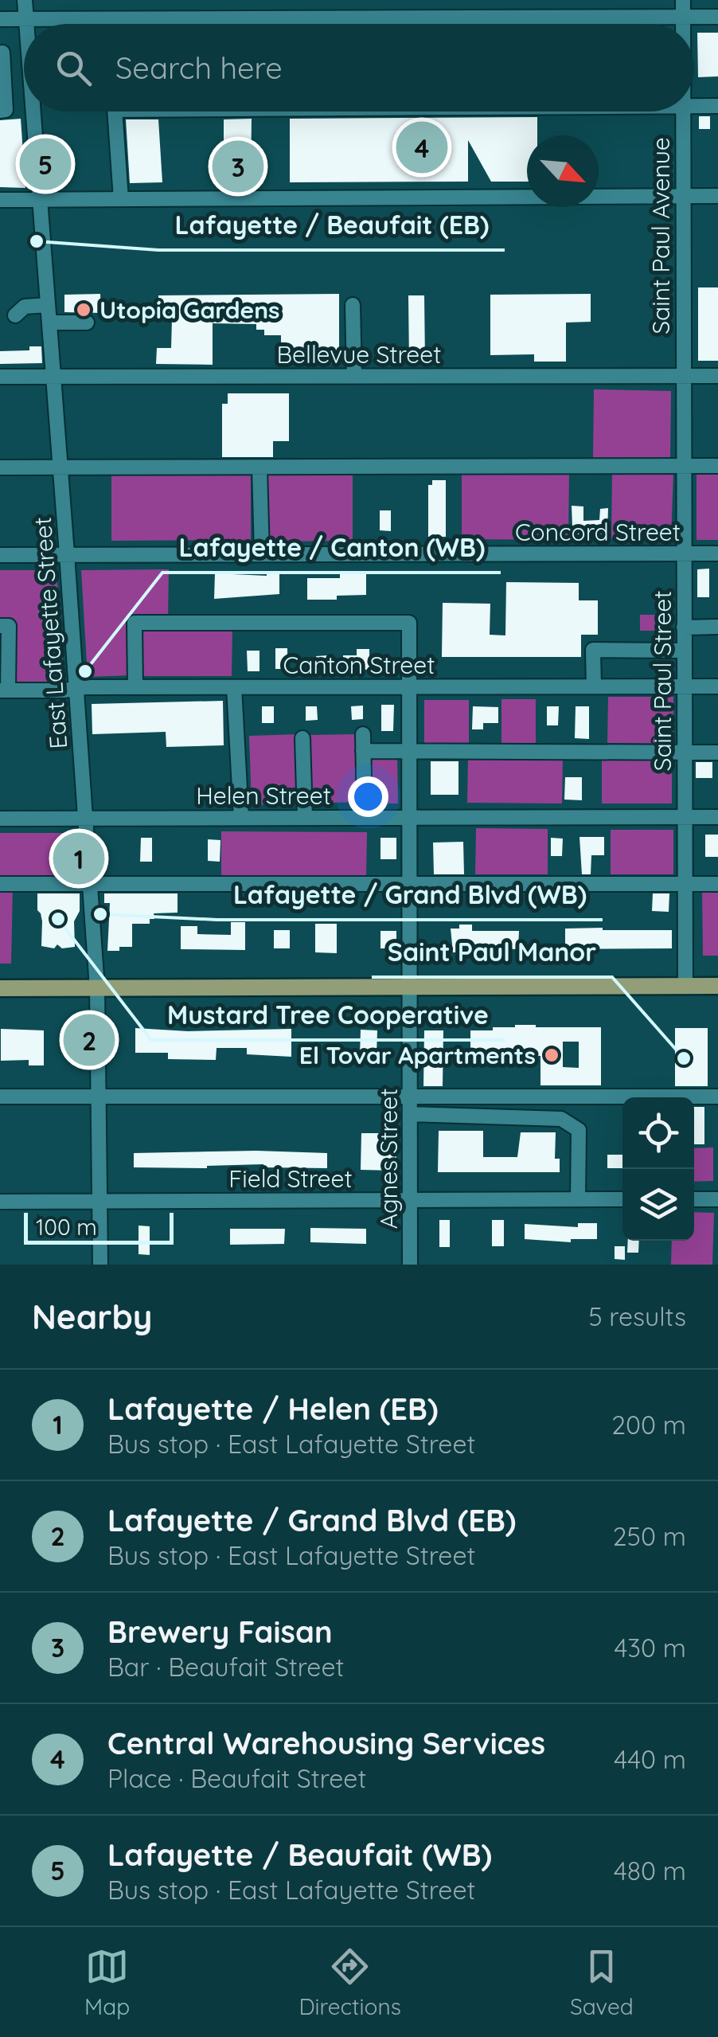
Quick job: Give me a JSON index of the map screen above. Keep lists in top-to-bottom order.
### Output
{
  "streets": {
    "street": [
      "Saint Paul Avenue",
      "Bellevue Street",
      "Concord Street",
      "East Lafayette Street",
      "Canton Street",
      "Saint Paul Street",
      "Helen Street",
      "Agnes Street",
      "Field Street"
    ]
  },
  "crossings": [
    ["Saint Paul Avenue", "Bellevue Street"],
    ["Saint Paul Avenue", "Saint Paul Street"],
    ["Bellevue Street", "East Lafayette Street"],
    ["Bellevue Street", "Saint Paul Street"],
    ["Concord Street", "East Lafayette Street"],
    ["Concord Street", "Saint Paul Street"],
    ["East Lafayette Street", "Canton Street"],
    ["East Lafayette Street", "Helen Street"],
    ["East Lafayette Street", "Field Street"],
    ["Canton Street", "Saint Paul Street"],
    ["Canton Street", "Agnes Street"],
    ["Saint Paul Street", "Helen Street"],
    ["Helen Street", "Agnes Street"],
    ["Agnes Street", "Field Street"]
  ],
  "places": [
    "Lafayette / Beaufait (EB)",
    "Utopia Gardens",
    "Lafayette / Canton (WB)",
    "Lafayette / Grand Blvd (WB)",
    "Mustard Tree Cooperative",
    "El Tovar Apartments",
    "Saint Paul Manor"
  ],
  "scale_bar": "100 m",
  "north": "bottom right",
  "page": {
    "search": "Search here",
    "pins": [
      "4",
      "5",
      "3",
      "1",
      "2"
    ],
    "scale": "100 m",
    "heading": ["Nearby", "5 results"],
    "list": [
      {
        "mark": "1",
        "name": "Lafayette / Helen (EB)",
        "note": "Bus stop · East Lafayette Street",
        "value": "200 m"
      },
      {
        "mark": "2",
        "name": "Lafayette / Grand Blvd (EB)",
        "note": "Bus stop · East Lafayette Street",
        "value": "250 m"
      },
      {
        "mark": "3",
        "name": "Brewery Faisan",
        "note": "Bar · Beaufait Street",
        "value": "430 m"
      },
      {
        "mark": "4",
        "name": "Central Warehousing Services",
        "note": "Place · Beaufait Street",
        "value": "440 m"
      },
      {
        "mark": "5",
        "name": "Lafayette / Beaufait (WB)",
        "note": "Bus stop · East Lafayette Street",
        "value": "480 m"
      }
    ],
    "nav": ["Map", "Directions", "Saved"]
  }
}
